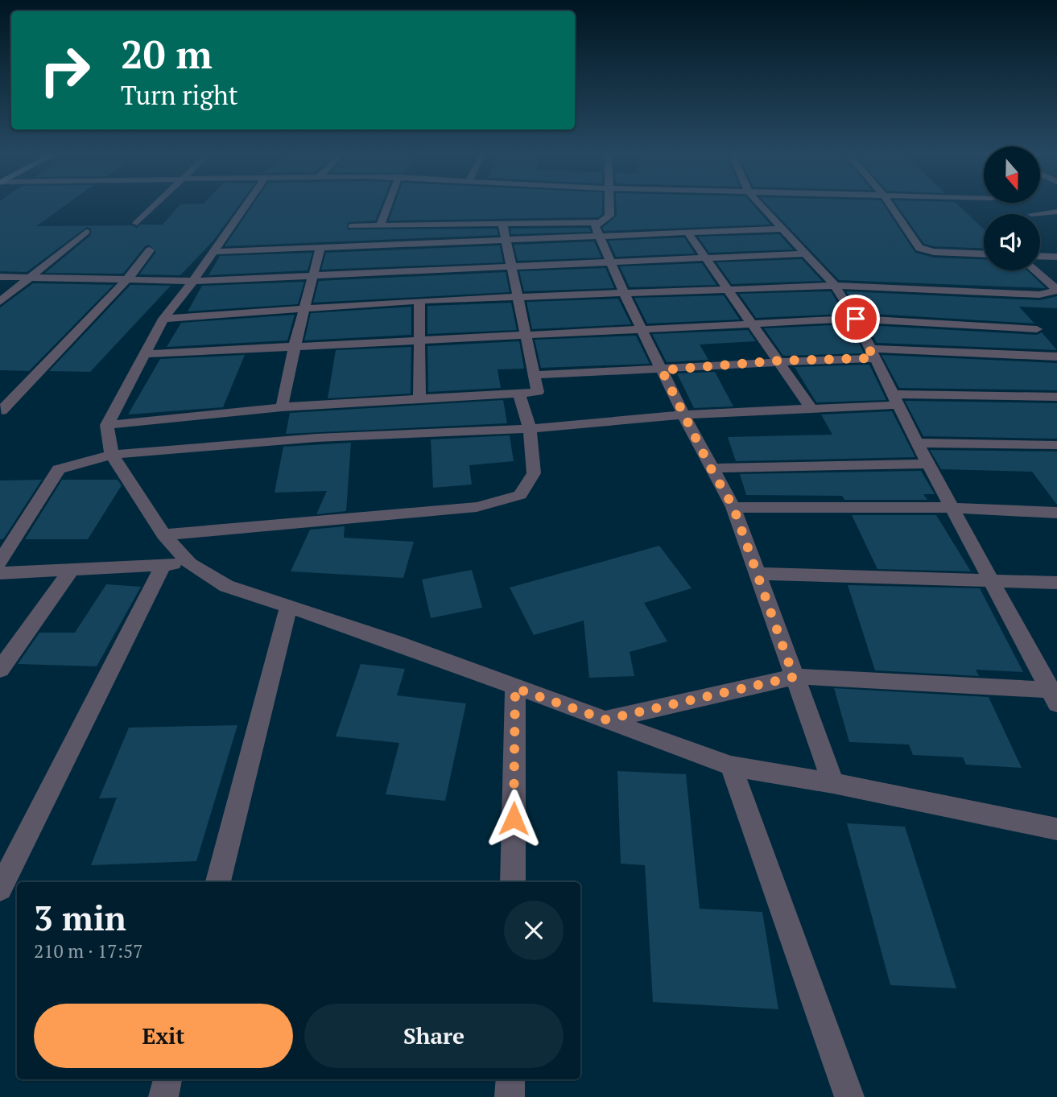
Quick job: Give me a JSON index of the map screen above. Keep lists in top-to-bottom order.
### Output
{
  "north": "bottom",
  "page": {
    "turn": ["20 m", "Turn right"],
    "heading": ["3 min", "210 m · 17:57"],
    "buttons": ["Exit", "Share"]
  }
}
